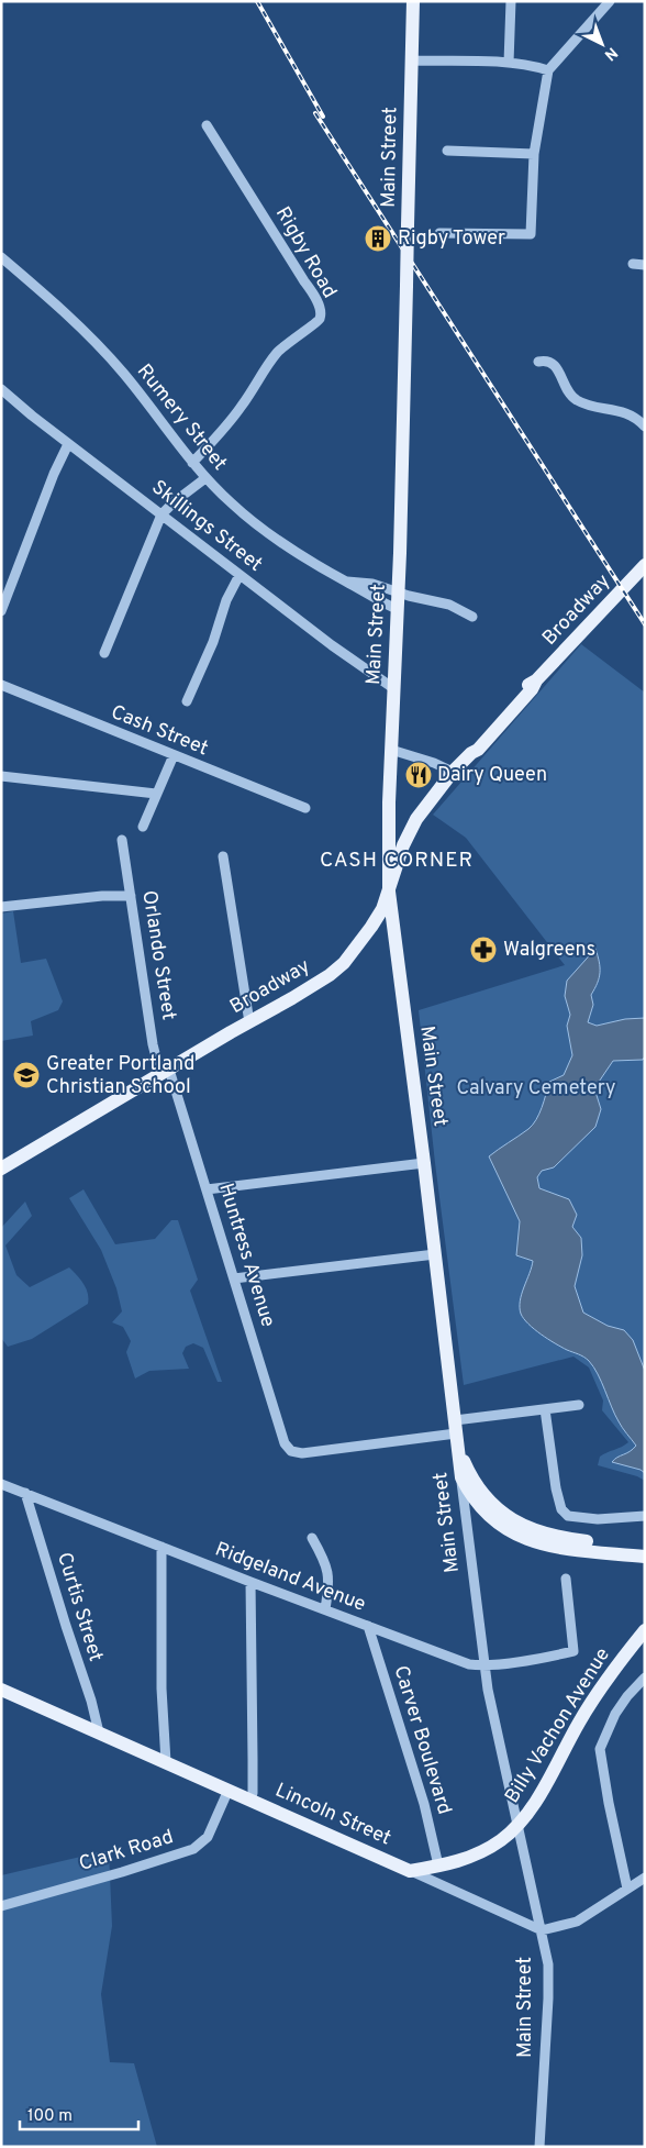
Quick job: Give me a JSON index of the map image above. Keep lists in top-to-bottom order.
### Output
{
  "streets": {
    "main road": [
      "Main Street",
      "Broadway",
      "Billy Vachon Avenue",
      "Lincoln Street"
    ],
    "street": [
      "Rigby Road",
      "Rumery Street",
      "Skillings Street",
      "Cash Street",
      "Orlando Street",
      "Huntress Avenue",
      "Ridgeland Avenue",
      "Curtis Street",
      "Carver Boulevard",
      "Clark Road"
    ]
  },
  "crossings": [
    ["Main Street", "Rumery Street"],
    ["Main Street", "Skillings Street"],
    ["Main Street", "Broadway"],
    ["Main Street", "Huntress Avenue"],
    ["Main Street", "Ridgeland Avenue"],
    ["Main Street", "Billy Vachon Avenue"],
    ["Main Street", "Lincoln Street"],
    ["Rigby Road", "Rumery Street"],
    ["Broadway", "Orlando Street"],
    ["Broadway", "Huntress Avenue"],
    ["Orlando Street", "Huntress Avenue"],
    ["Ridgeland Avenue", "Curtis Street"],
    ["Ridgeland Avenue", "Carver Boulevard"],
    ["Curtis Street", "Lincoln Street"],
    ["Billy Vachon Avenue", "Carver Boulevard"],
    ["Billy Vachon Avenue", "Lincoln Street"],
    ["Lincoln Street", "Clark Road"]
  ],
  "districts": ["CASH CORNER"],
  "parks": ["Calvary Cemetery"],
  "places": {
    "building": ["Rigby Tower"],
    "restaurant": ["Dairy Queen"],
    "pharmacy": ["Walgreens"],
    "school or university": ["Greater Portland Christian School"]
  },
  "scale_bar": "100 m",
  "north": "bottom right"
}
